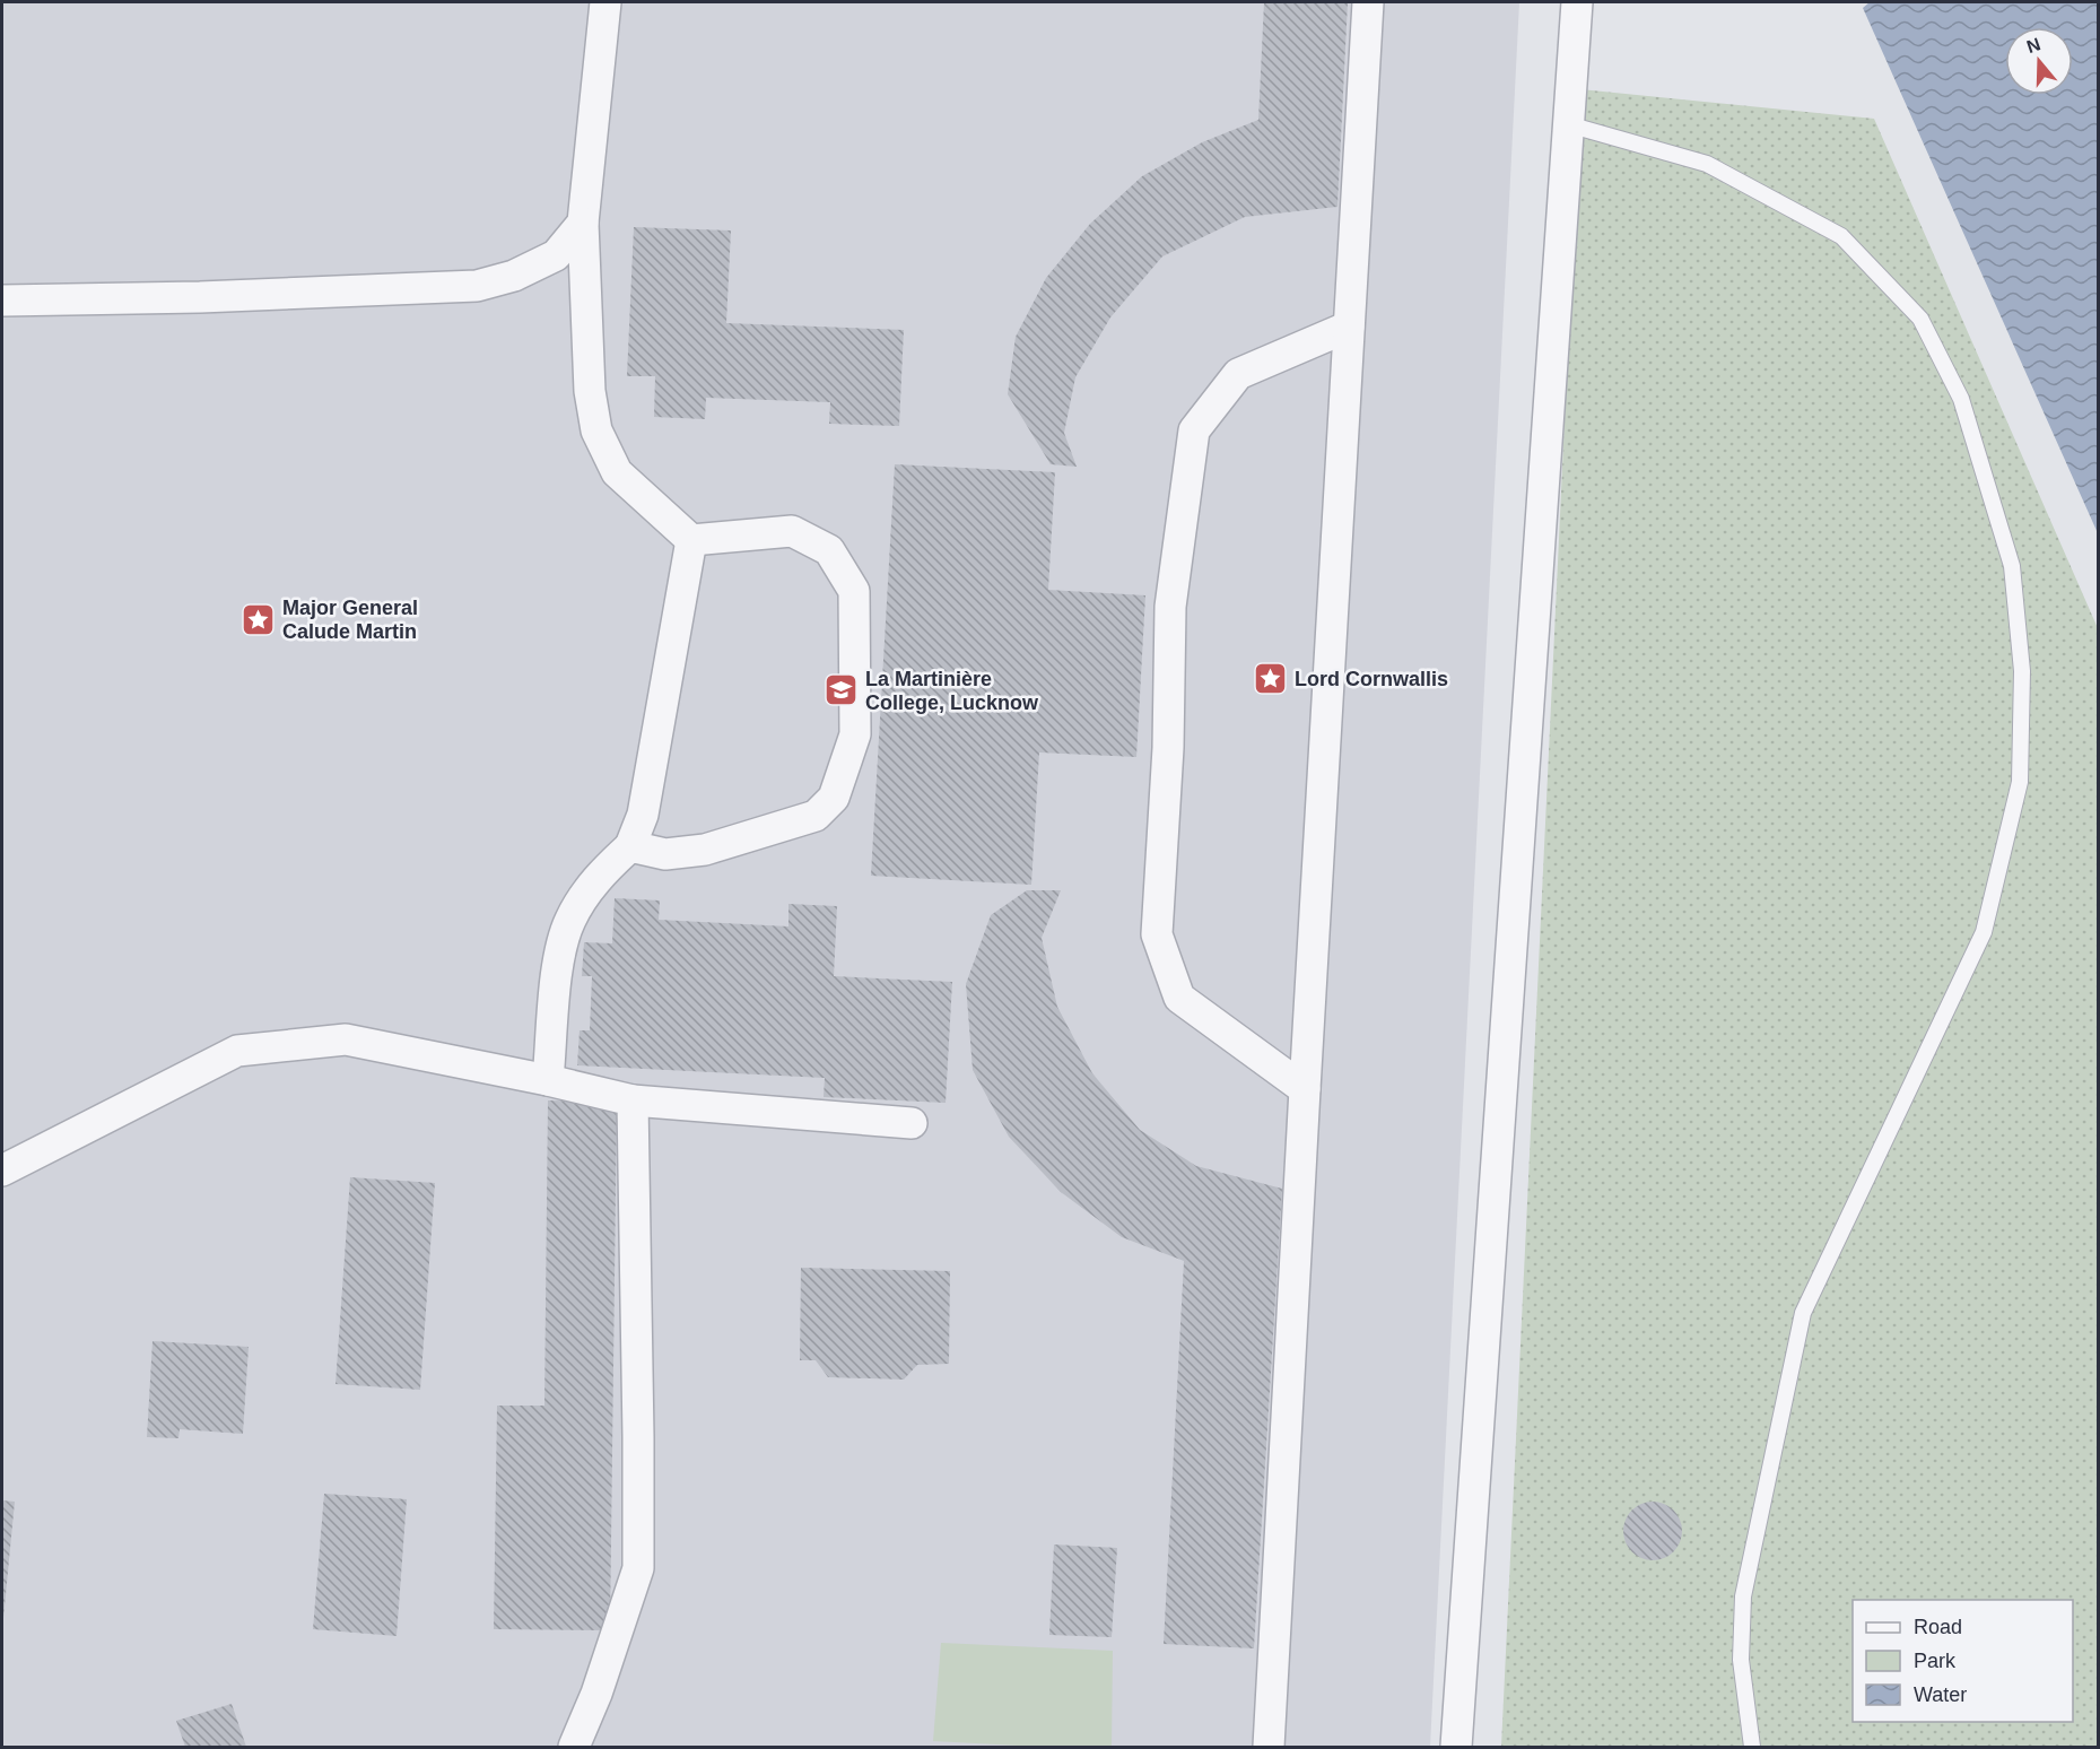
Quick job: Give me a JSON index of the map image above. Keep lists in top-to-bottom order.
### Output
{
  "places": {
    "place": ["Major General Calude Martin", "Lord Cornwallis"],
    "school or university": ["La Martinière College, Lucknow"]
  },
  "legend": ["Road", "Park", "Water"],
  "north": "top"
}
